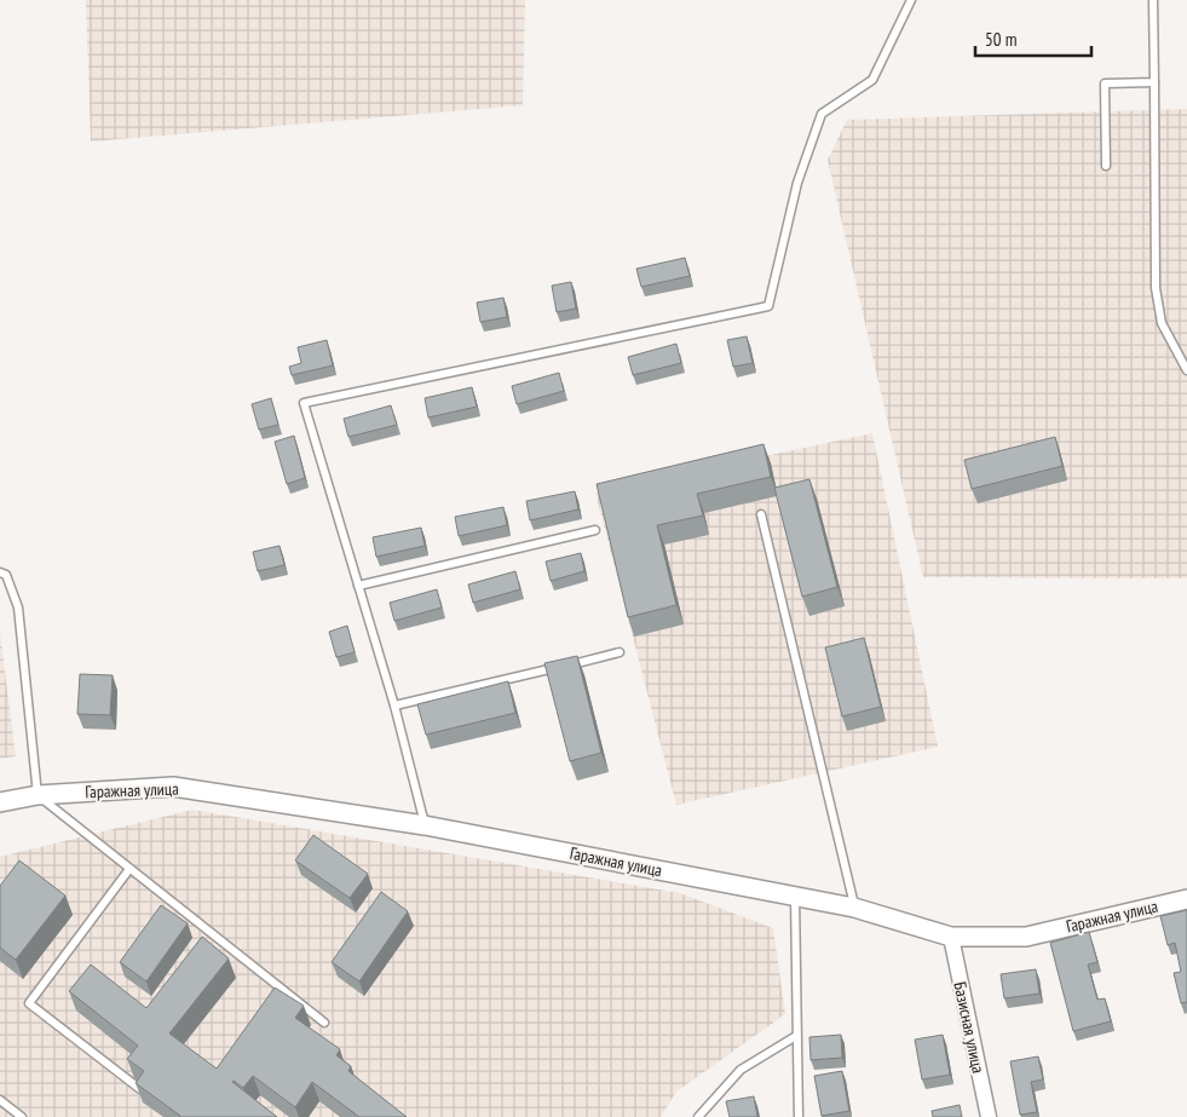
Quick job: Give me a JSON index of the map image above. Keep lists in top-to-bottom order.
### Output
{
  "streets": {
    "street": ["Гаражная улица", "Базисная улица"]
  },
  "crossings": [
    ["Гаражная улица", "Базисная улица"]
  ],
  "scale_bar": "50 m"
}
